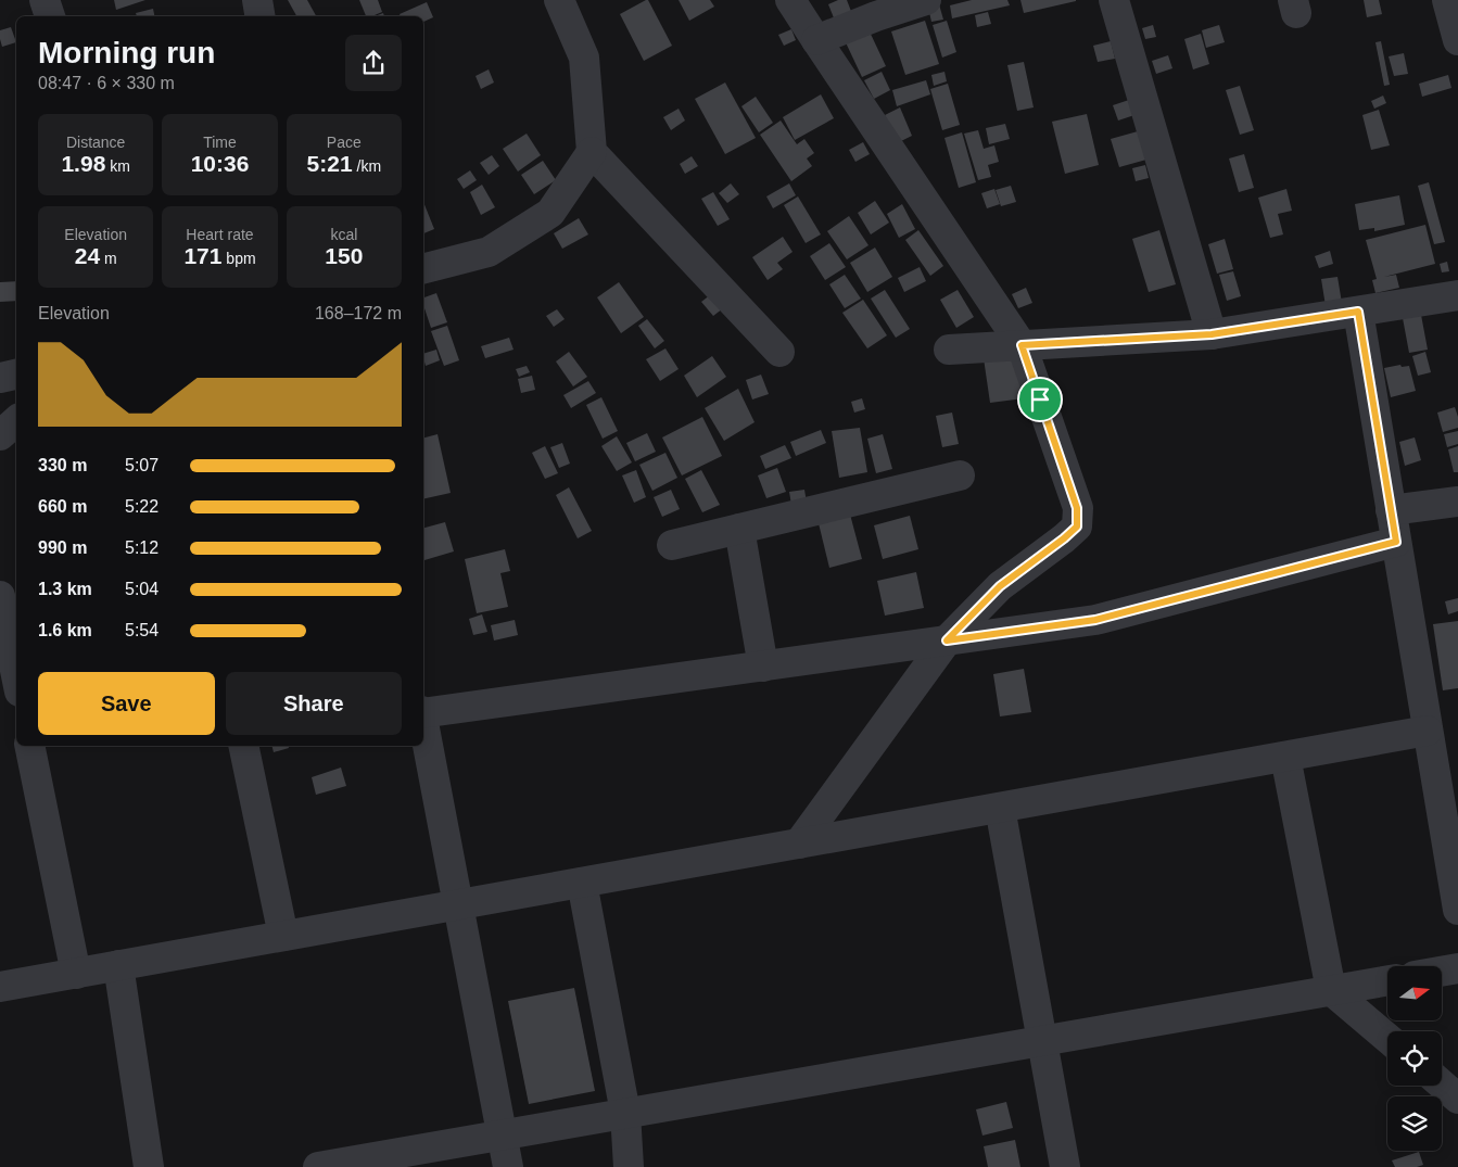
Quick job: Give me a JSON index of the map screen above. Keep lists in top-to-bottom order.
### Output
{
  "north": "right",
  "page": {
    "heading": ["Morning run", "08:47 · 6 × 330 m"],
    "stats": [
      ["Distance", "1.98 km"],
      ["Time", "10:36"],
      ["Pace", "5:21 /km"],
      ["Elevation", "24 m"],
      ["Heart rate", "171 bpm"],
      ["kcal", "150"]
    ],
    "chart": ["Elevation", "168–172 m"],
    "list": [
      {
        "name": "330 m",
        "note": "5:07"
      },
      {
        "name": "660 m",
        "note": "5:22"
      },
      {
        "name": "990 m",
        "note": "5:12"
      },
      {
        "name": "1.3 km",
        "note": "5:04"
      },
      {
        "name": "1.6 km",
        "note": "5:54"
      }
    ],
    "buttons": ["Save", "Share"]
  }
}
